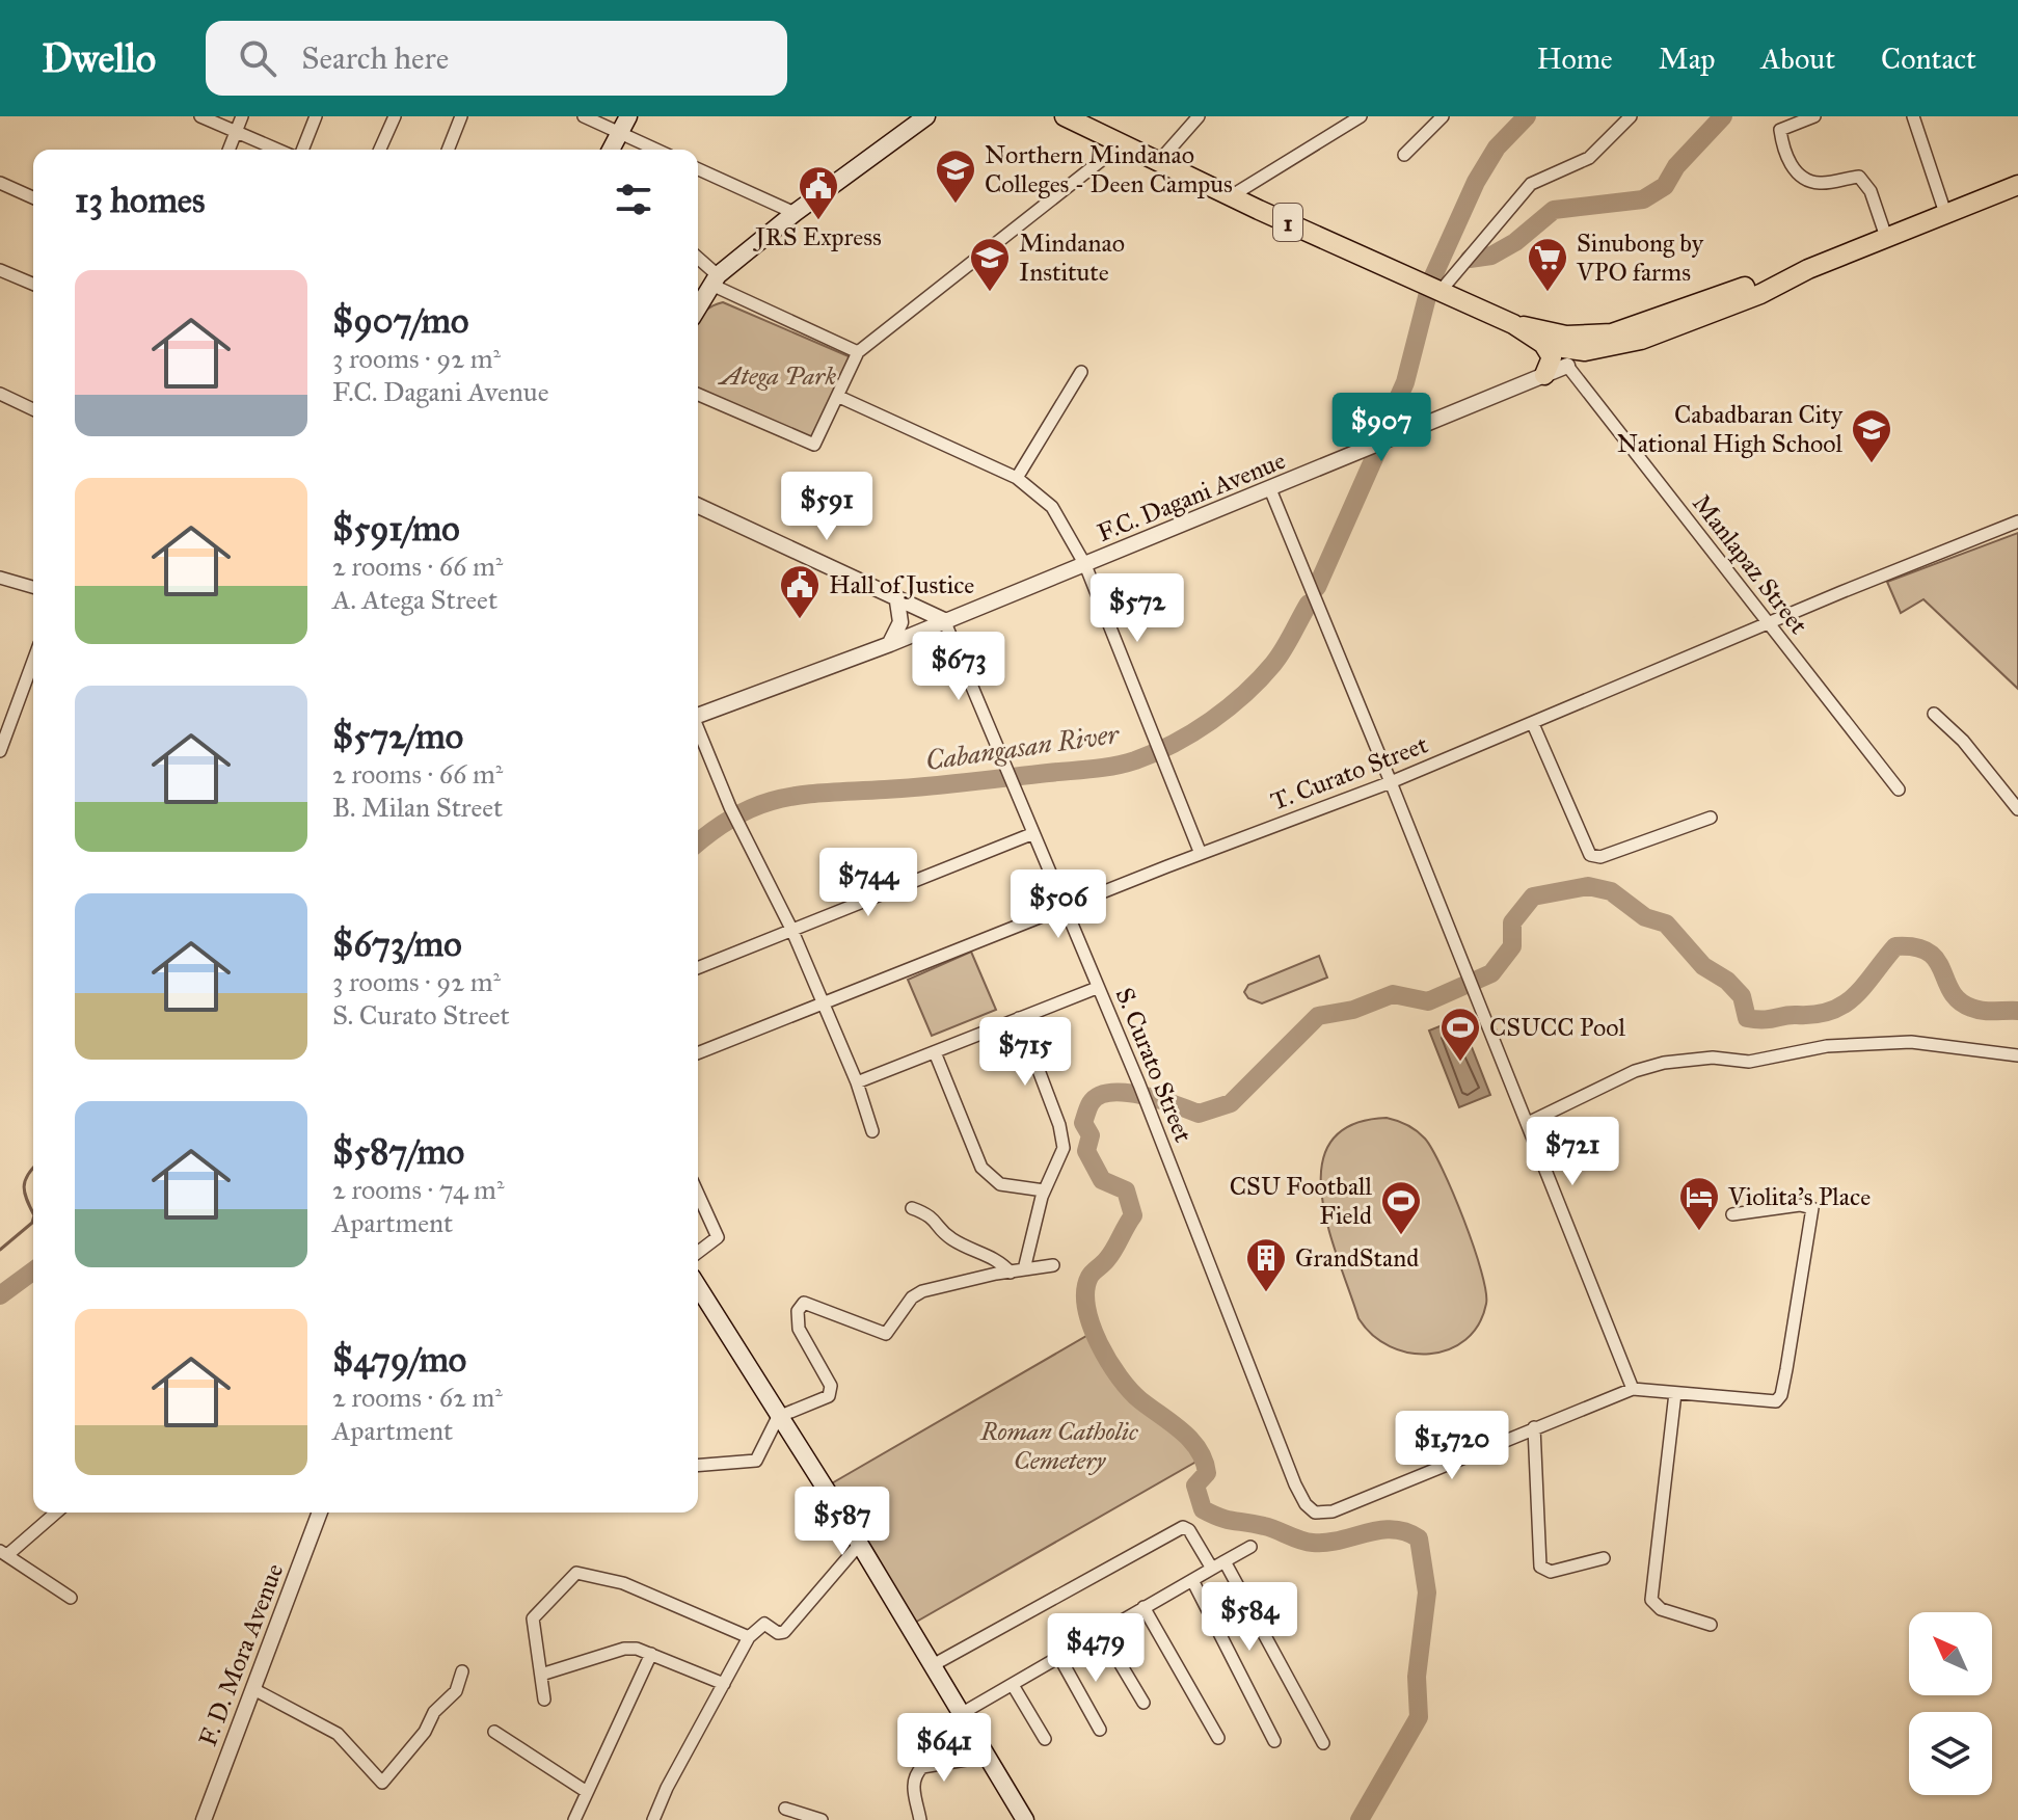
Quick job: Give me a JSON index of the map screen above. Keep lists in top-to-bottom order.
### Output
{
  "streets": {
    "highway": ["1"],
    "street": [
      "F.C. Dagani Avenue",
      "Manlapaz Street",
      "T. Curato Street",
      "S. Curato Street",
      "F. D. Mora Avenue"
    ]
  },
  "crossings": [
    ["F.C. Dagani Avenue", "Manlapaz Street"],
    ["F.C. Dagani Avenue", "S. Curato Street"],
    ["Manlapaz Street", "T. Curato Street"],
    ["T. Curato Street", "S. Curato Street"]
  ],
  "water": ["Cabangasan River"],
  "parks": ["Atega Park", "Roman Catholic Cemetery"],
  "places": {
    "school or university": ["Northern Mindanao Colleges - Deen Campus", "Mindanao Institute", "Cabadbaran City National High School"],
    "public building": ["JRS Express", "Hall of Justice"],
    "supermarket": ["Sinubong by VPO farms"],
    "sports": ["CSUCC Pool", "CSU Football Field"],
    "hotel": ["Violita's Place"],
    "building": ["GrandStand"]
  },
  "north": "top left",
  "page": {
    "header": "Dwello",
    "search": "Search here",
    "nav": [
      "Home",
      "Map",
      "About",
      "Contact"
    ],
    "heading": "13 homes",
    "list": [
      {
        "name": "$907/mo",
        "note": "3 rooms · 92 m² · F.C. Dagani Avenue"
      },
      {
        "name": "$591/mo",
        "note": "2 rooms · 66 m² · A. Atega Street"
      },
      {
        "name": "$572/mo",
        "note": "2 rooms · 66 m² · B. Milan Street"
      },
      {
        "name": "$673/mo",
        "note": "3 rooms · 92 m² · S. Curato Street"
      },
      {
        "name": "$587/mo",
        "note": "2 rooms · 74 m² · Apartment"
      },
      {
        "name": "$479/mo",
        "note": "2 rooms · 62 m² · Apartment"
      }
    ],
    "price": [
      "$907",
      "$591",
      "$572",
      "$673",
      "$744",
      "$506",
      "$715",
      "$721",
      "$1,720",
      "$587",
      "$584",
      "$479",
      "$641"
    ]
  }
}
